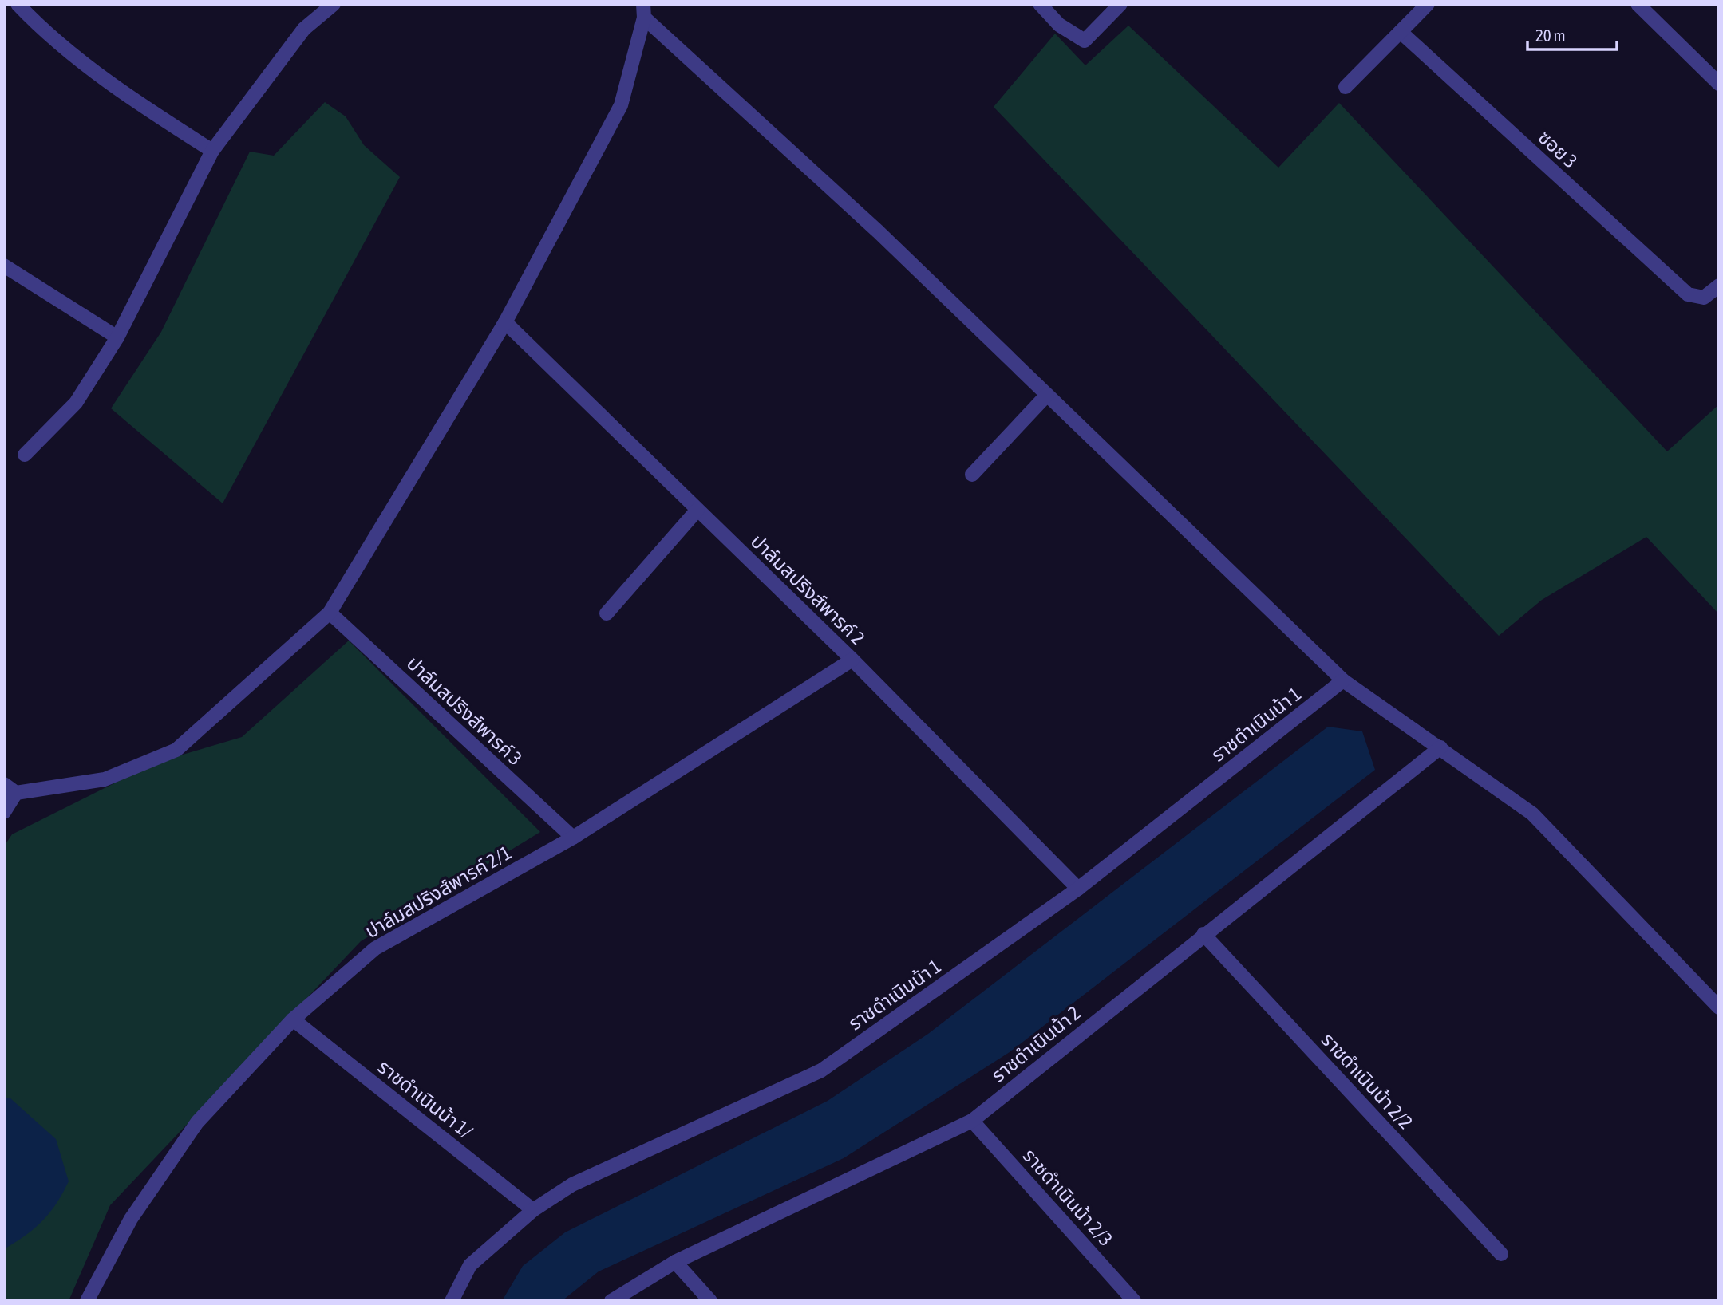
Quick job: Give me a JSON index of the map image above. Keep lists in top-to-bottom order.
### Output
{
  "streets": {
    "street": [
      "ซอย 3",
      "ปาล์มสปริงส์พารค์ 2",
      "ปาล์มสปริงส์พารค์ 3",
      "ราชดำเนินน้า 1",
      "ปาล์มสปริงส์พารค์ 2/1",
      "ราชดำเนินน้า 2",
      "ราชดำเนินน้า 2/2",
      "ราชดำเนินน้า 1/",
      "ราชดำเนินน้า 2/3"
    ]
  },
  "crossings": [
    ["ปาล์มสปริงส์พารค์ 2", "ราชดำเนินน้า 1"],
    ["ปาล์มสปริงส์พารค์ 2", "ปาล์มสปริงส์พารค์ 2/1"],
    ["ปาล์มสปริงส์พารค์ 3", "ปาล์มสปริงส์พารค์ 2/1"],
    ["ราชดำเนินน้า 1", "ราชดำเนินน้า 1/"],
    ["ปาล์มสปริงส์พารค์ 2/1", "ราชดำเนินน้า 1/"],
    ["ราชดำเนินน้า 2", "ราชดำเนินน้า 2/2"],
    ["ราชดำเนินน้า 2", "ราชดำเนินน้า 2/3"]
  ],
  "scale_bar": "20 m"
}
